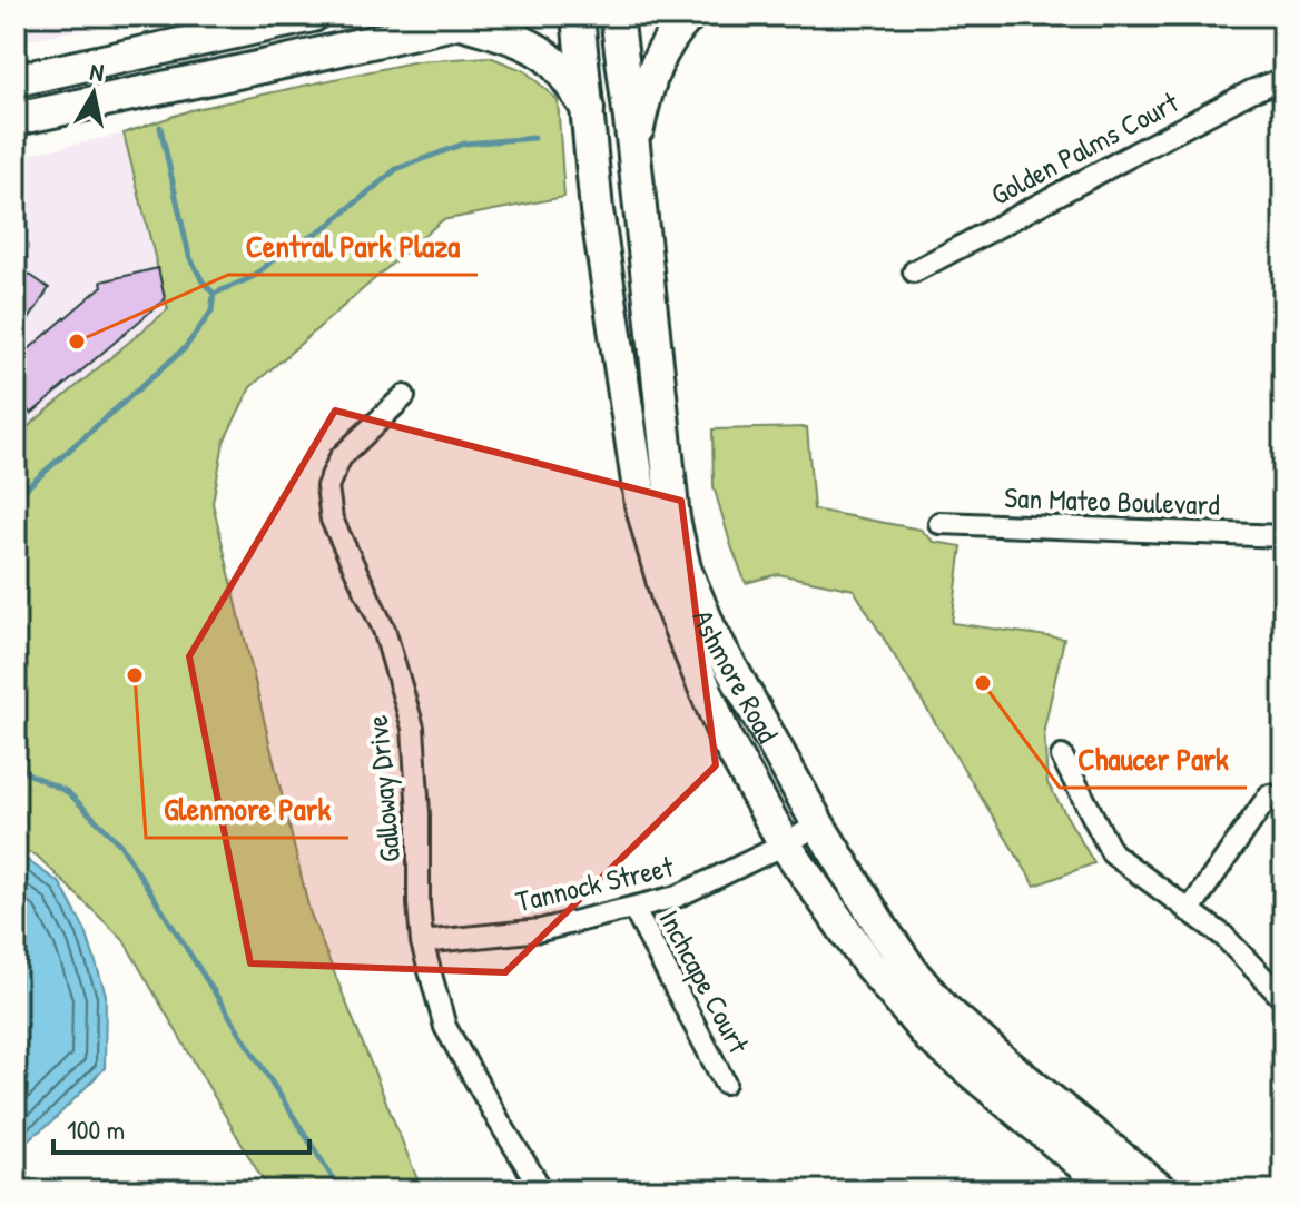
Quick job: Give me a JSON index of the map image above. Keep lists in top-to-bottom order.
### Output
{
  "streets": {
    "main road": ["Ashmore Road"],
    "street": [
      "Golden Palms Court",
      "San Mateo Boulevard",
      "Galloway Drive",
      "Tannock Street",
      "Inchcape Court"
    ]
  },
  "crossings": [
    ["Ashmore Road", "Tannock Street"],
    ["Galloway Drive", "Tannock Street"],
    ["Tannock Street", "Inchcape Court"]
  ],
  "places": ["Central Park Plaza", "Glenmore Park", "Chaucer Park"],
  "scale_bar": "100 m",
  "north": "top"
}
